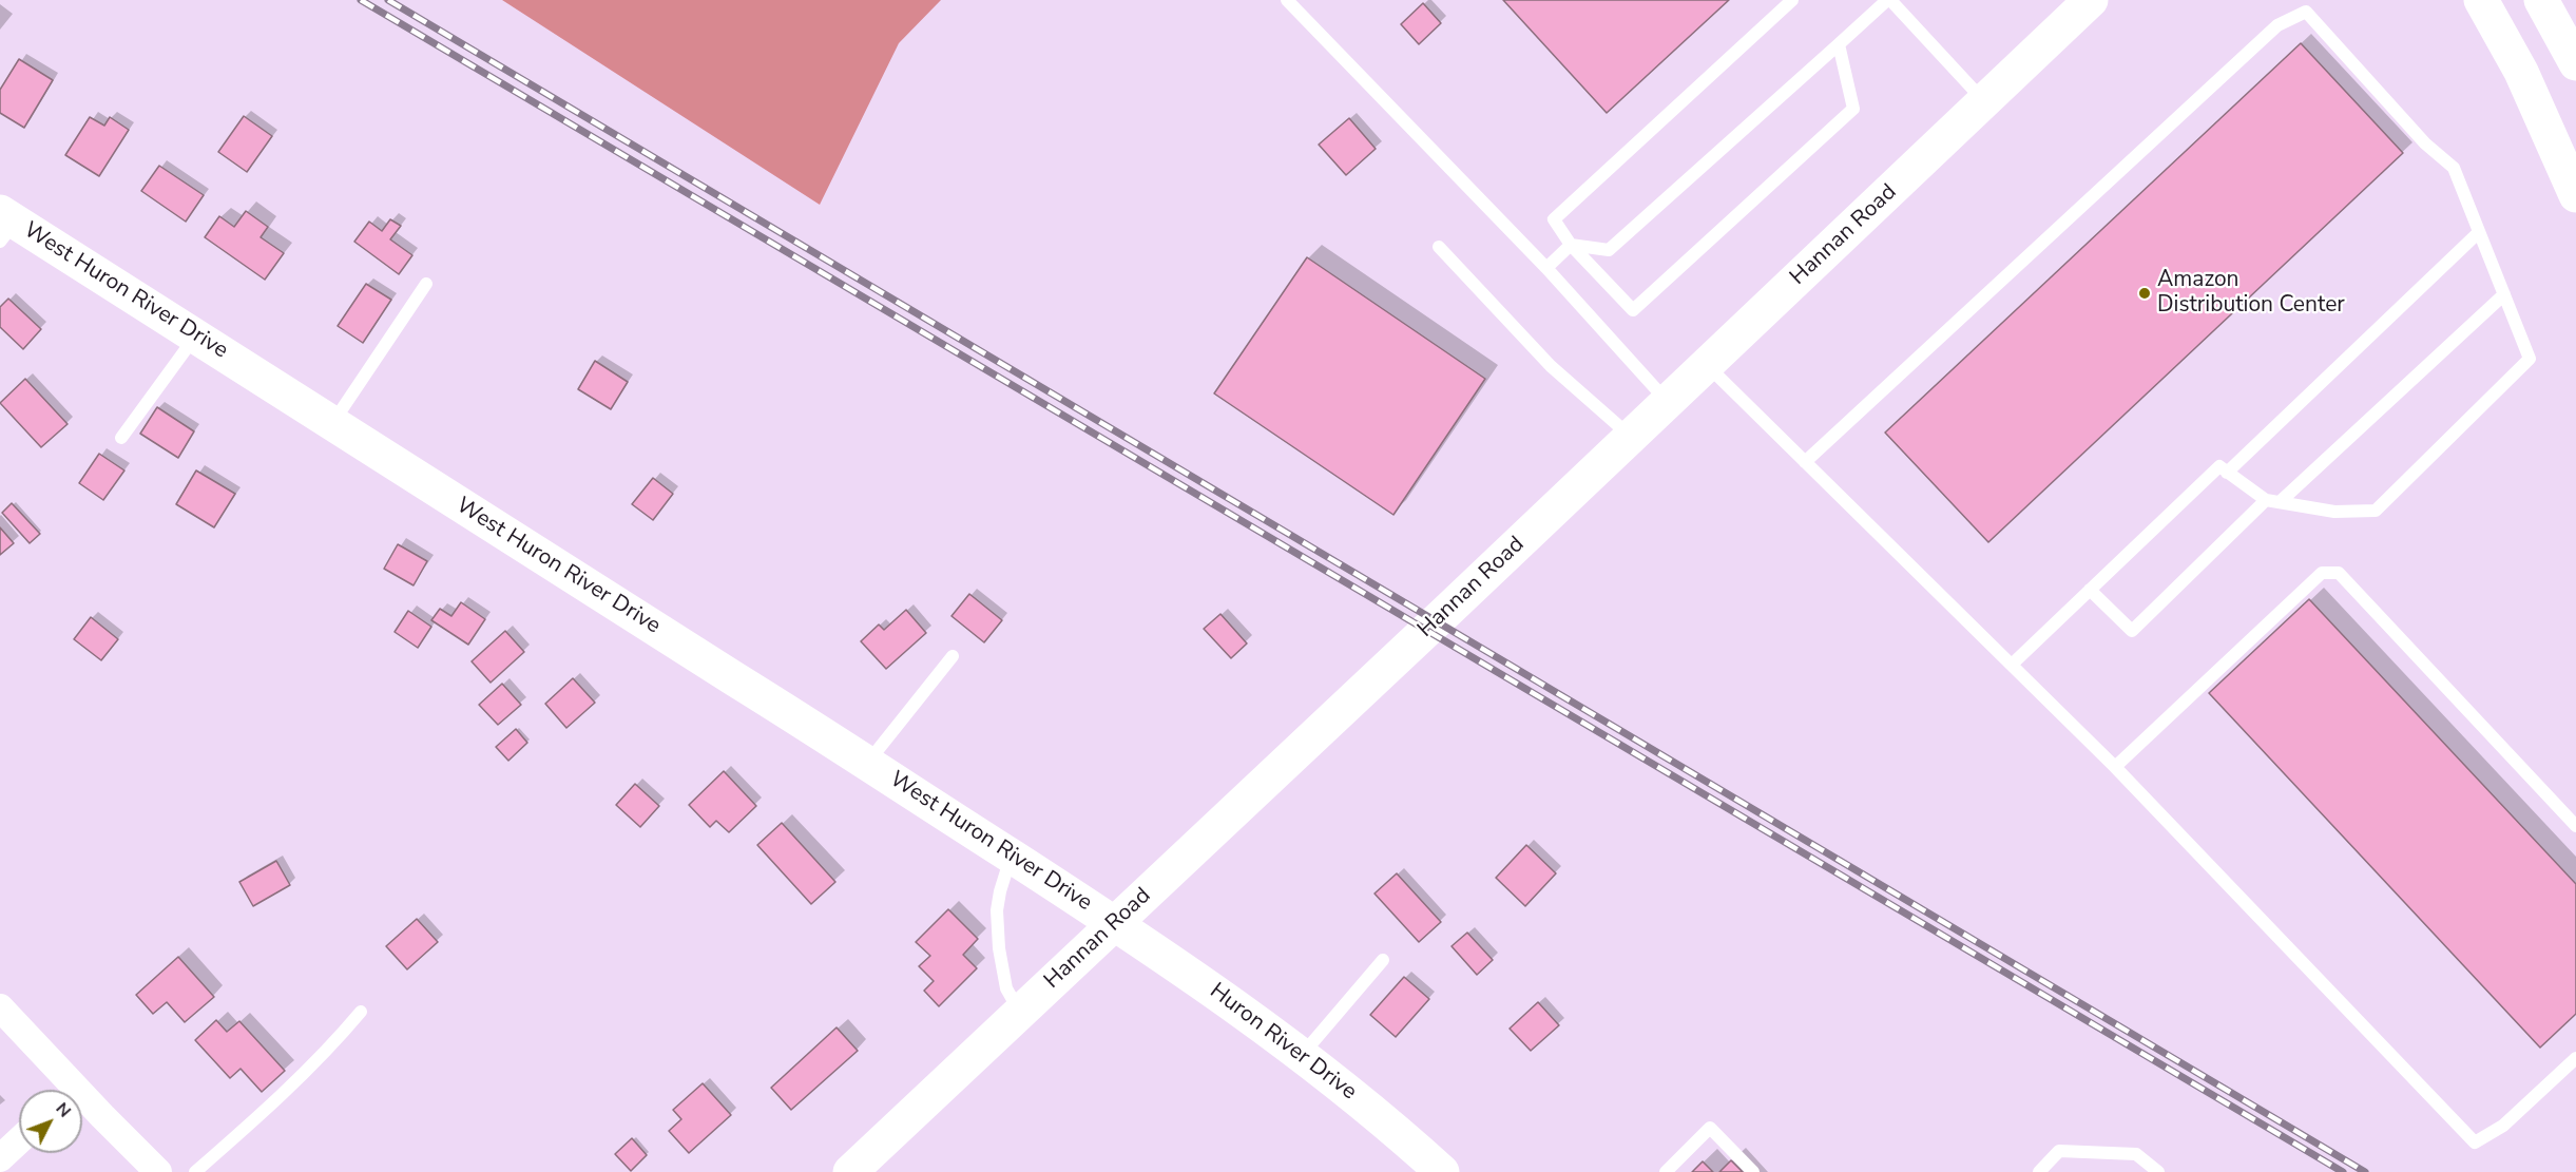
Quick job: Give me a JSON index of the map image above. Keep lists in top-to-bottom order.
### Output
{
  "streets": {
    "street": ["Hannan Road", "West Huron River Drive", "Huron River Drive"]
  },
  "crossings": [
    ["Hannan Road", "West Huron River Drive"],
    ["Hannan Road", "Huron River Drive"],
    ["West Huron River Drive", "Huron River Drive"]
  ],
  "places": ["Amazon Distribution Center"],
  "north": "top right"
}
